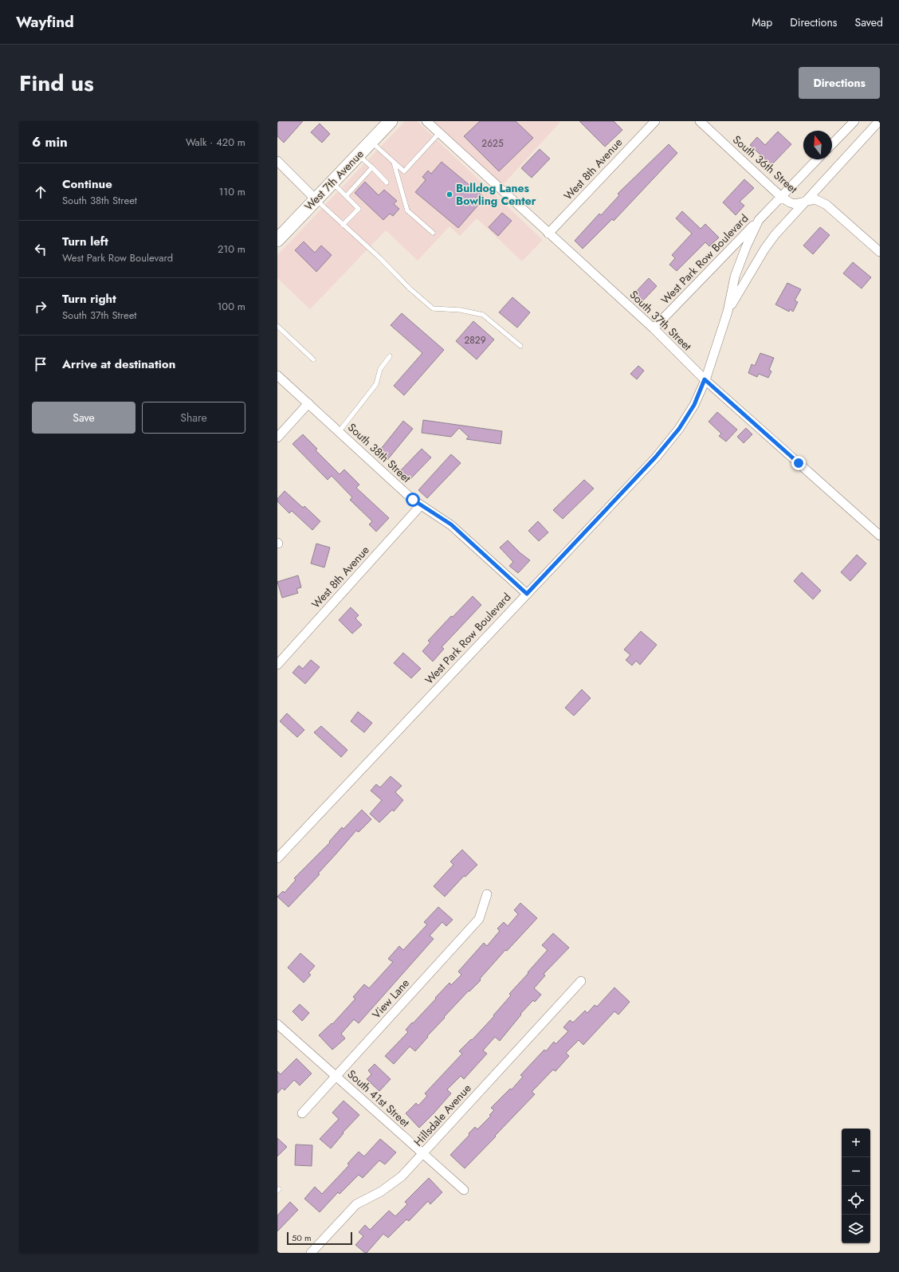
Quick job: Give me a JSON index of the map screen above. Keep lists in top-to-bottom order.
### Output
{
  "streets": {
    "main road": ["West 7th Avenue"],
    "street": [
      "South 36th Street",
      "West 8th Avenue",
      "West Park Row Boulevard",
      "South 37th Street",
      "South 38th Street",
      "View Lane",
      "South 41st Street",
      "Hillsdale Avenue"
    ]
  },
  "crossings": [
    ["South 36th Street", "West Park Row Boulevard"],
    ["West 8th Avenue", "South 37th Street"],
    ["West 8th Avenue", "South 38th Street"],
    ["West Park Row Boulevard", "South 37th Street"],
    ["West Park Row Boulevard", "South 38th Street"],
    ["View Lane", "South 41st Street"],
    ["South 41st Street", "Hillsdale Avenue"]
  ],
  "places": ["Bulldog Lanes Bowling Center"],
  "house_numbers": ["2625", "2829"],
  "scale_bar": "50 m",
  "north": "top",
  "page": {
    "header": "Wayfind",
    "nav": ["Map", "Directions", "Saved"],
    "title": "Find us",
    "buttons": [
      "Directions",
      ["Save", "Share"]
    ],
    "heading": ["6 min", "Walk · 420 m"],
    "list": [
      ["Continue", "South 38th Street", "110 m"],
      ["Turn left", "West Park Row Boulevard", "210 m"],
      ["Turn right", "South 37th Street", "100 m"],
      "Arrive at destination"
    ],
    "map_buttons": ["+", "−"],
    "scale": "50 m"
  }
}
